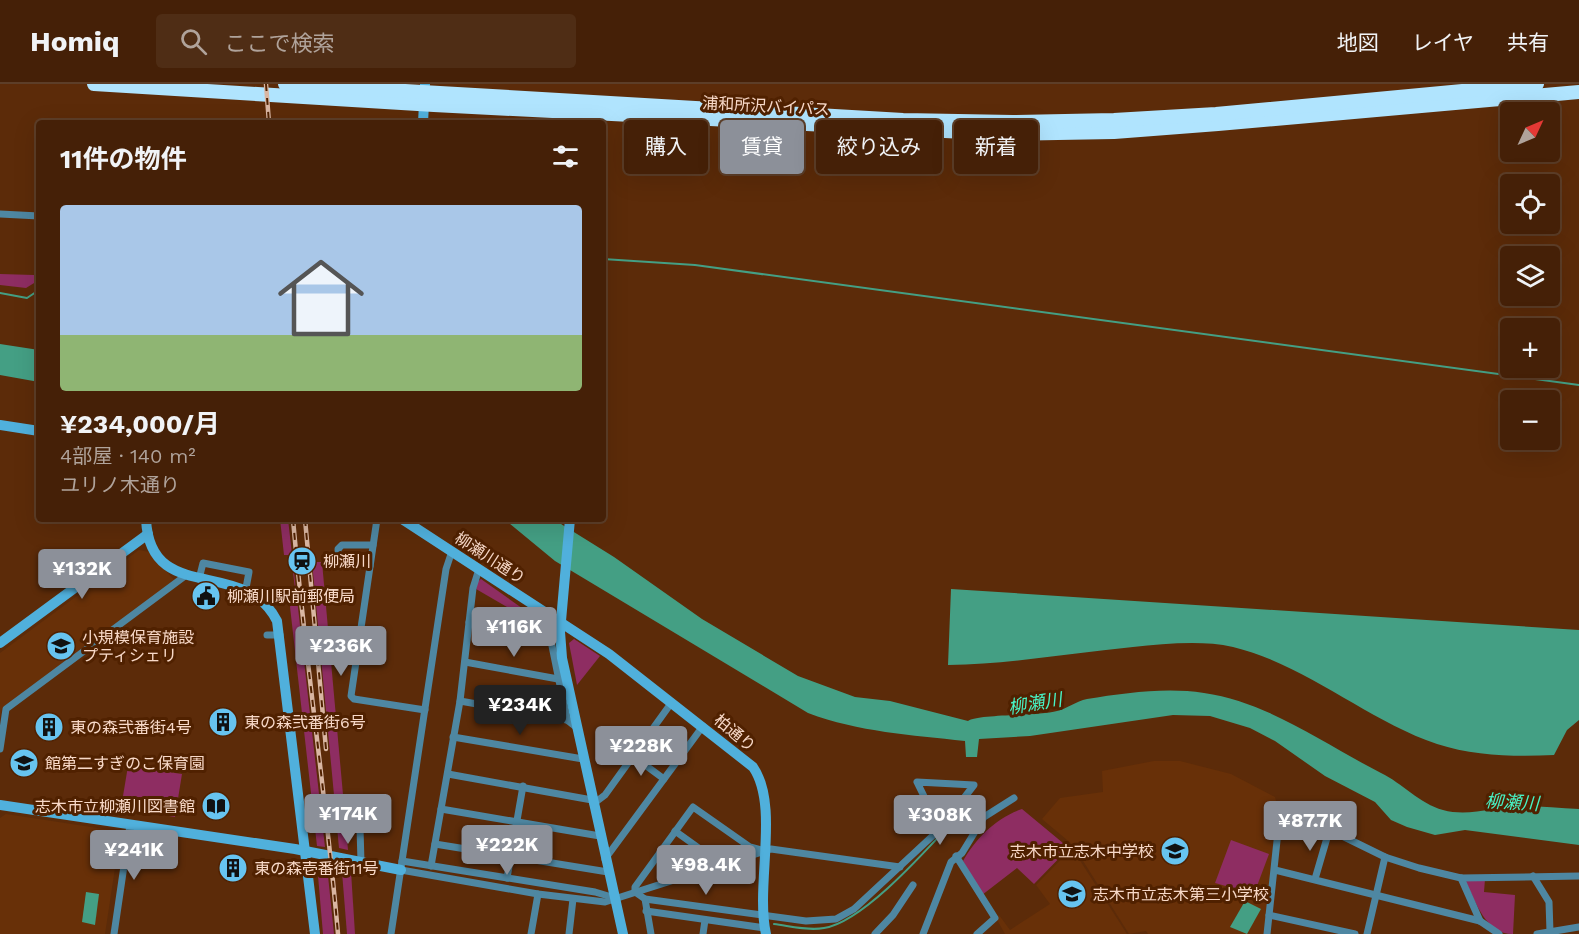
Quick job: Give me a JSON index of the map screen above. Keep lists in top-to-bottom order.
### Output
{
  "streets": {
    "highway": ["浦和所沢バイパス"],
    "street": ["柳瀬川通り", "柏通り"]
  },
  "crossings": [
    ["柳瀬川通り", "柏通り"]
  ],
  "water": ["柳瀬川"],
  "places": {
    "station": ["柳瀬川"],
    "public building": ["柳瀬川駅前郵便局"],
    "school or university": [
      "小規模保育施設 プティシェリ",
      "館第二すぎのこ保育園",
      "志木市立志木中学校",
      "志木市立志木第三小学校"
    ],
    "building": ["東の森弐番街6号", "東の森弐番街4号", "東の森壱番街11号"],
    "library": ["志木市立柳瀬川図書館"]
  },
  "north": "top right",
  "page": {
    "header": "Homiq",
    "search": "ここで検索",
    "nav": ["地図", "レイヤ", "共有"],
    "map_buttons": ["+", "−"],
    "chip": [
      "購入",
      "賃貸",
      "絞り込み",
      "新着"
    ],
    "heading": "11件の物件",
    "list": [
      {
        "name": "¥234,000/月",
        "note": "4部屋 · 140 m² · ユリノ木通り"
      }
    ],
    "price": [
      "¥132K",
      "¥116K",
      "¥236K",
      "¥234K",
      "¥228K",
      "¥174K",
      "¥308K",
      "¥87.7K",
      "¥222K",
      "¥241K",
      "¥98.4K"
    ]
  }
}
